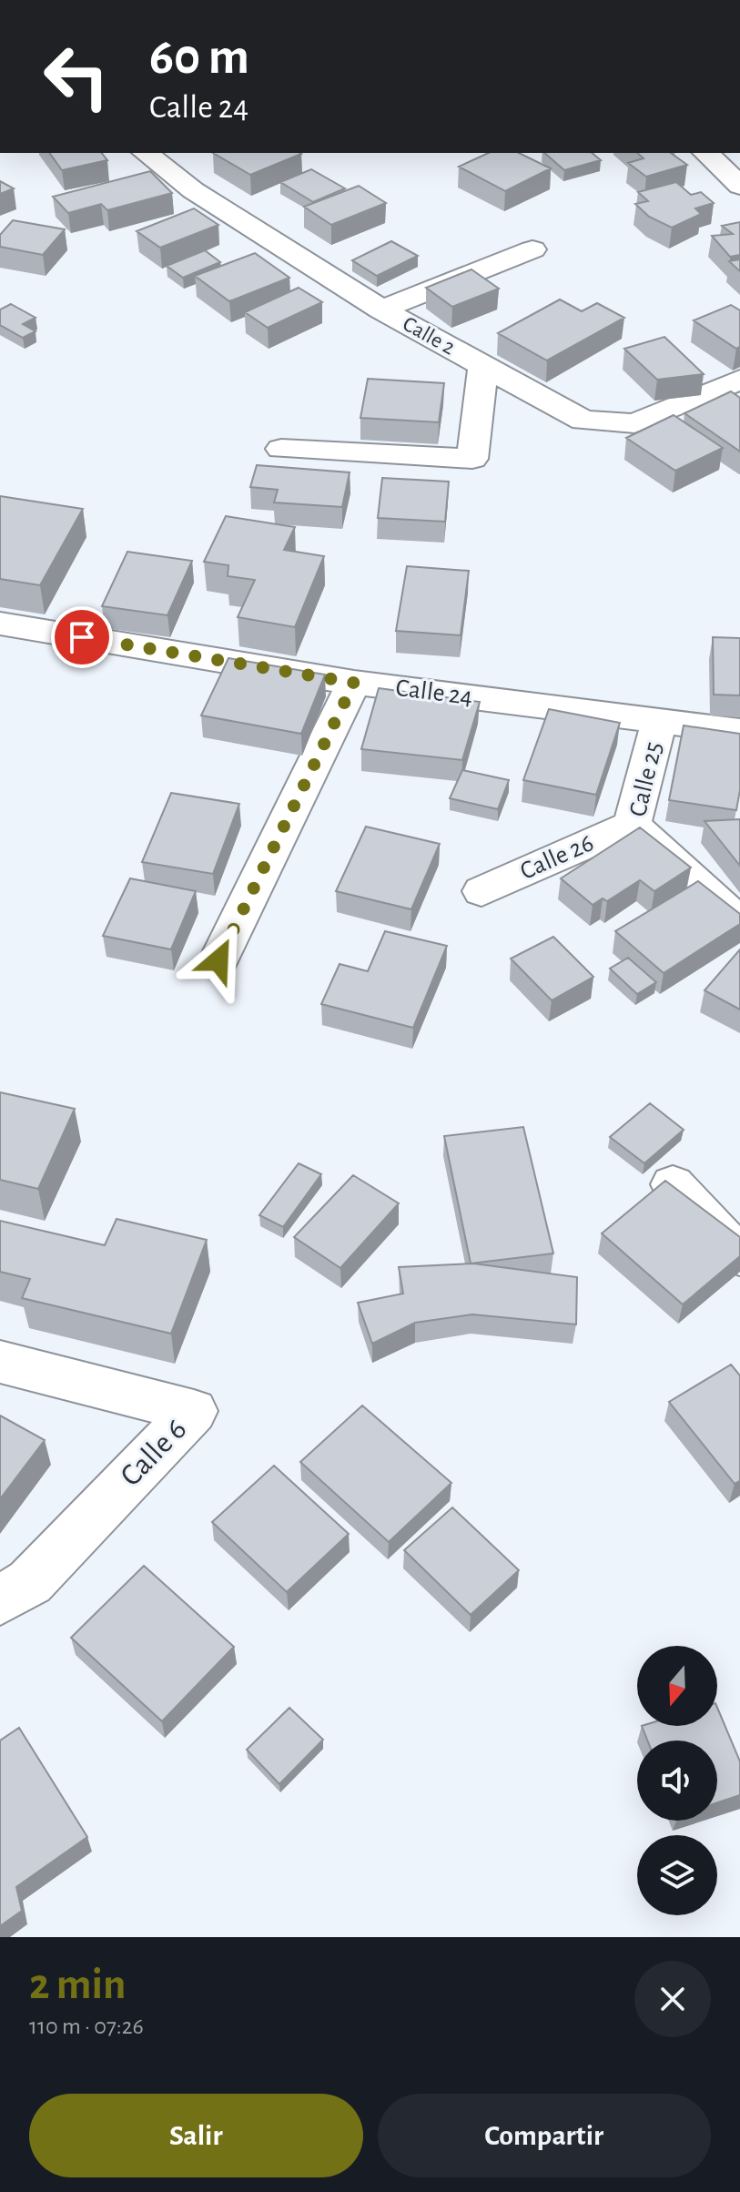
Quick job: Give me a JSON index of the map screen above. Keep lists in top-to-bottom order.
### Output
{
  "streets": {
    "street": [
      "Calle 2",
      "Calle 24",
      "Calle 25",
      "Calle 26",
      "Calle 6"
    ]
  },
  "crossings": [
    ["Calle 24", "Calle 25"],
    ["Calle 25", "Calle 26"]
  ],
  "north": "bottom",
  "page": {
    "turn": ["60 m", "Calle 24"],
    "heading": ["2 min", "110 m · 07:26"],
    "buttons": ["Salir", "Compartir"]
  }
}
